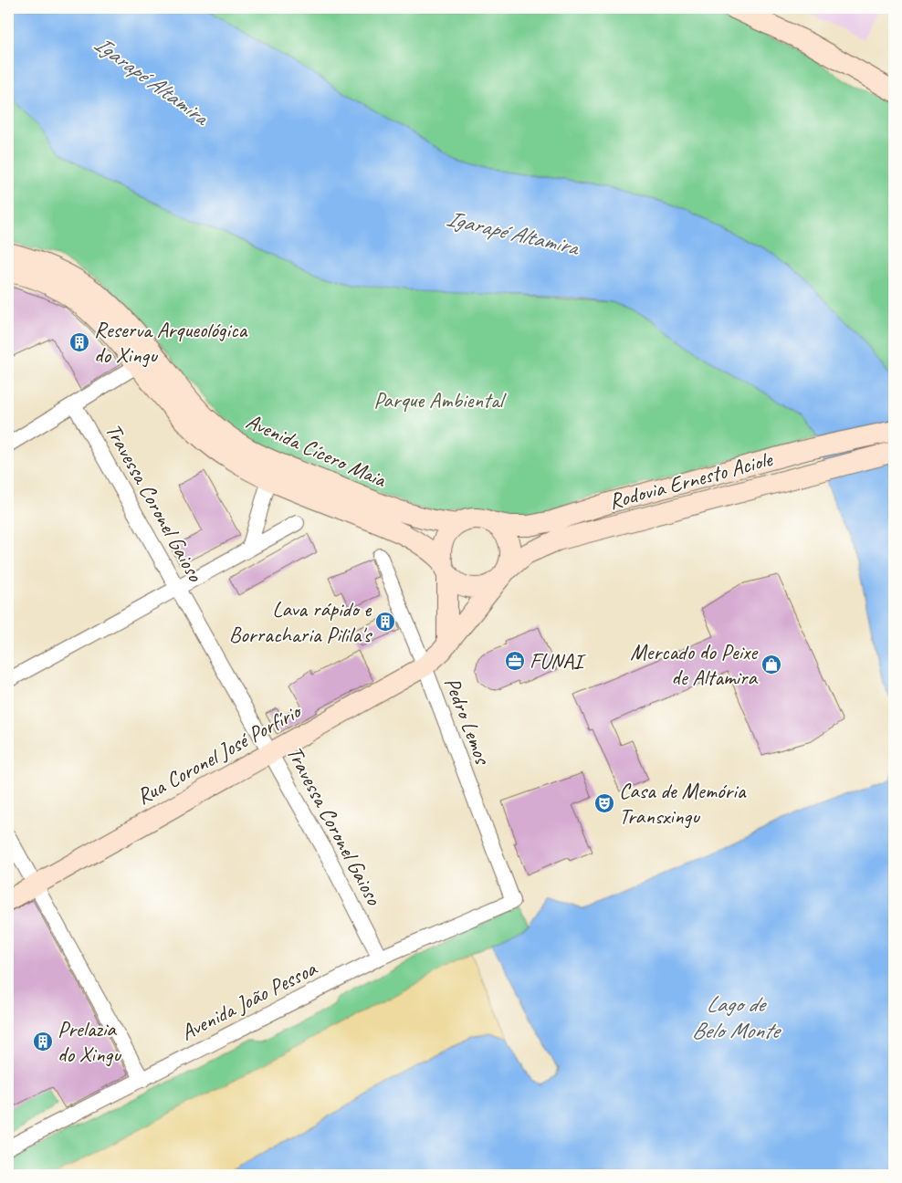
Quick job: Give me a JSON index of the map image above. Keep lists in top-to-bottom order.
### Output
{
  "streets": {
    "main road": ["Avenida Cícero Maia", "Rodovia Ernesto Aciole", "Rua Coronel José Porfírio"],
    "street": ["Travessa Coronel Gaioso", "Pedro Lemos", "Avenida João Pessoa"]
  },
  "crossings": [
    ["Avenida Cícero Maia", "Rodovia Ernesto Aciole"],
    ["Avenida Cícero Maia", "Rua Coronel José Porfírio"],
    ["Rodovia Ernesto Aciole", "Rua Coronel José Porfírio"],
    ["Travessa Coronel Gaioso", "Rua Coronel José Porfírio"],
    ["Travessa Coronel Gaioso", "Avenida João Pessoa"],
    ["Pedro Lemos", "Rua Coronel José Porfírio"],
    ["Pedro Lemos", "Avenida João Pessoa"]
  ],
  "water": ["Igarapé Altamira", "Lago de Belo Monte"],
  "parks": ["Parque Ambiental"],
  "places": {
    "building": ["Reserva Arqueológica do Xingu", "Lava rápido e Borracharia Pilila's", "Prelazia do Xingu"],
    "office": ["FUNAI"],
    "shop": ["Mercado do Peixe de Altamira"],
    "theatre": ["Casa de Memória Transxingu"]
  }
}
